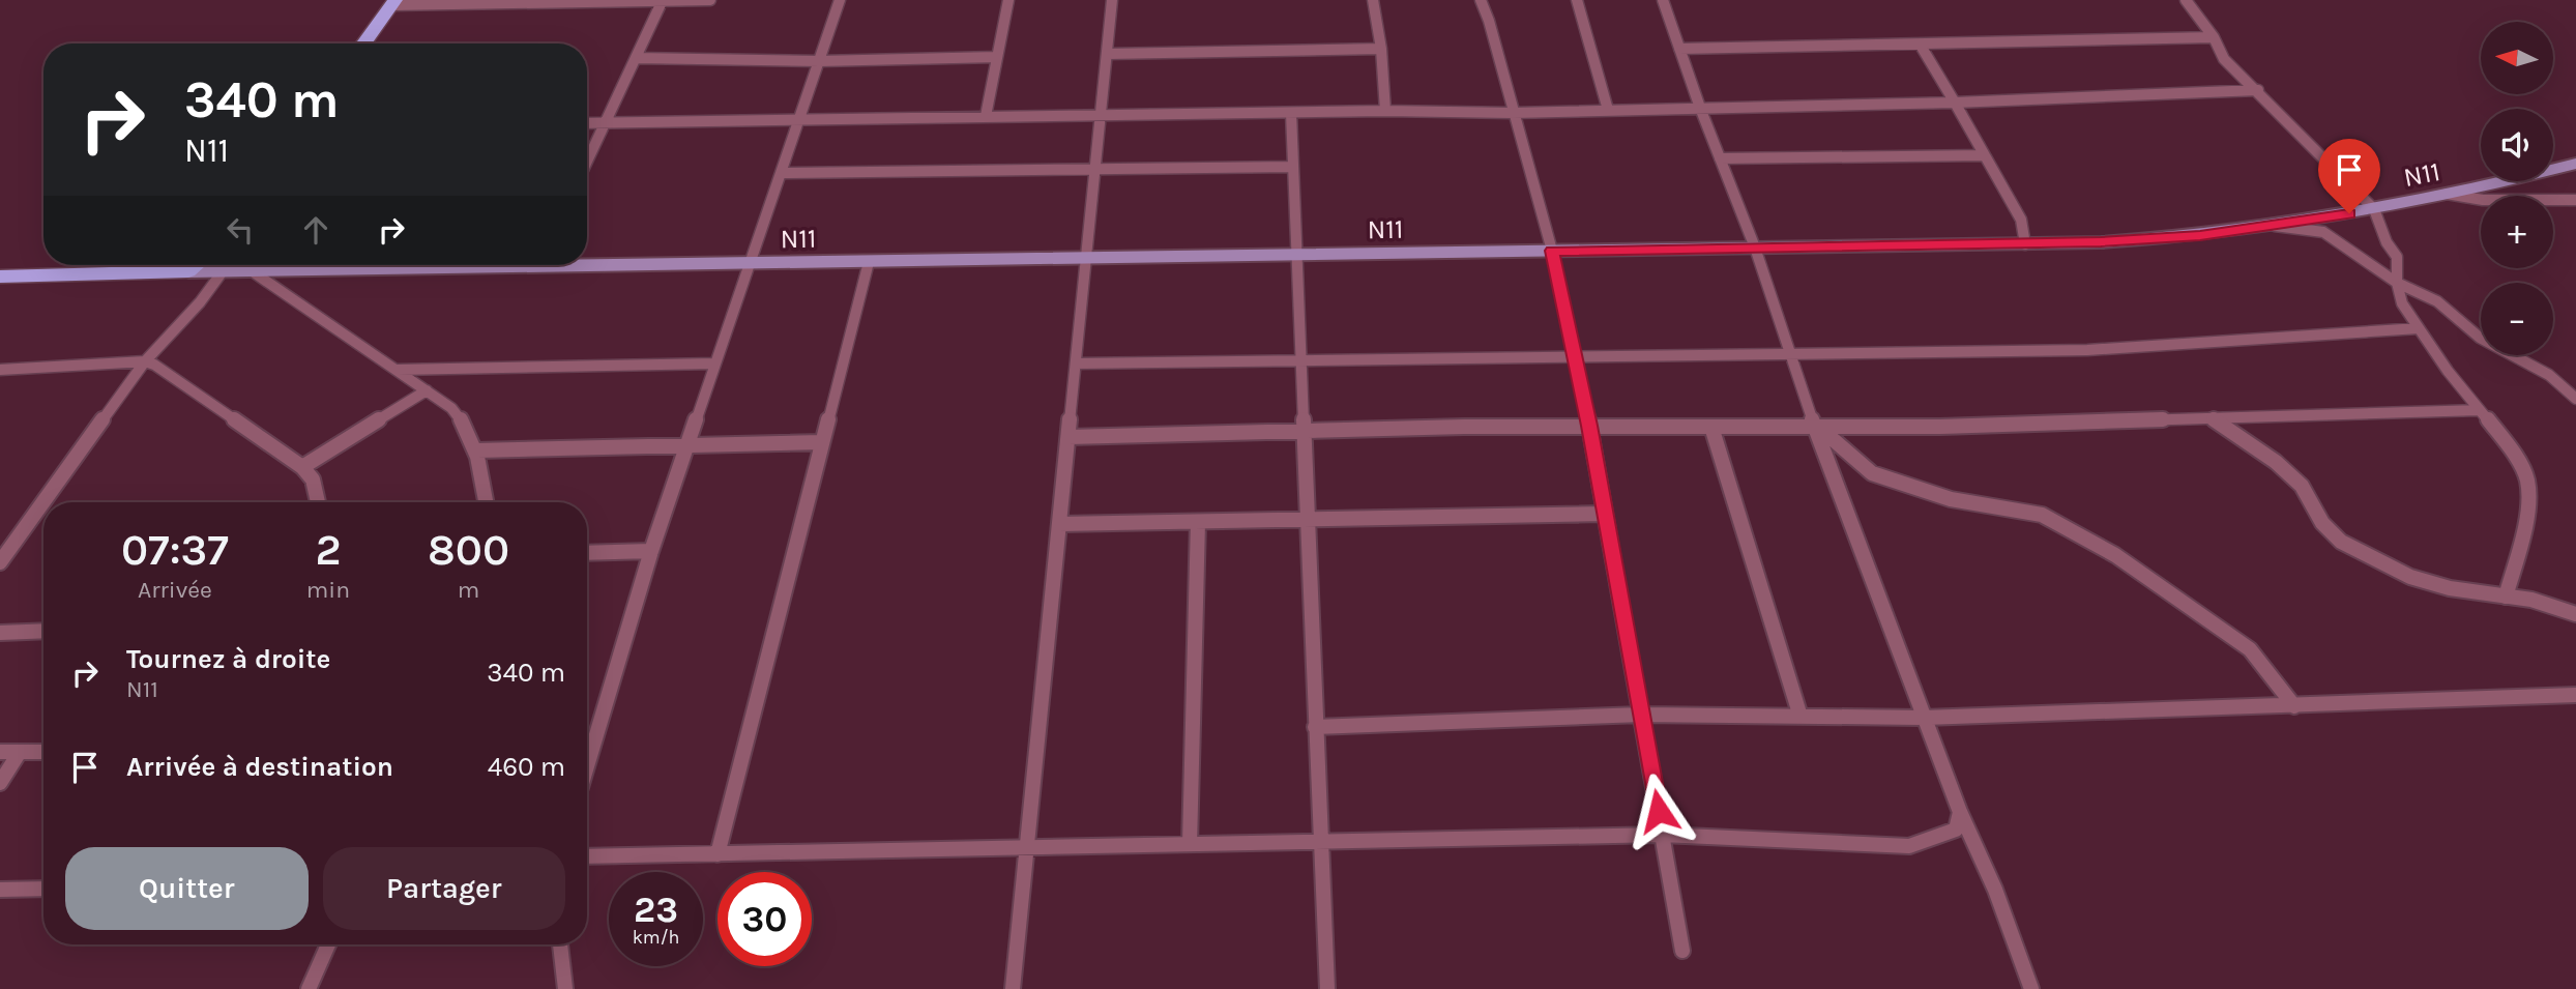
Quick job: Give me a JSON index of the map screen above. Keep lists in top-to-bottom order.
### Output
{
  "streets": {
    "main road": ["N11"]
  },
  "north": "left",
  "page": {
    "map_buttons": ["+", "−"],
    "turn": ["340 m", "N11"],
    "eta": [
      "07:37",
      "Arrivée",
      "2",
      "min",
      "800",
      "m"
    ],
    "list": [
      {
        "name": "Tournez à droite",
        "note": "N11",
        "value": "340 m"
      },
      {
        "name": "Arrivée à destination",
        "value": "460 m"
      }
    ],
    "buttons": ["Quitter", "Partager"],
    "speed": "23 km/h",
    "limit": "30"
  }
}
